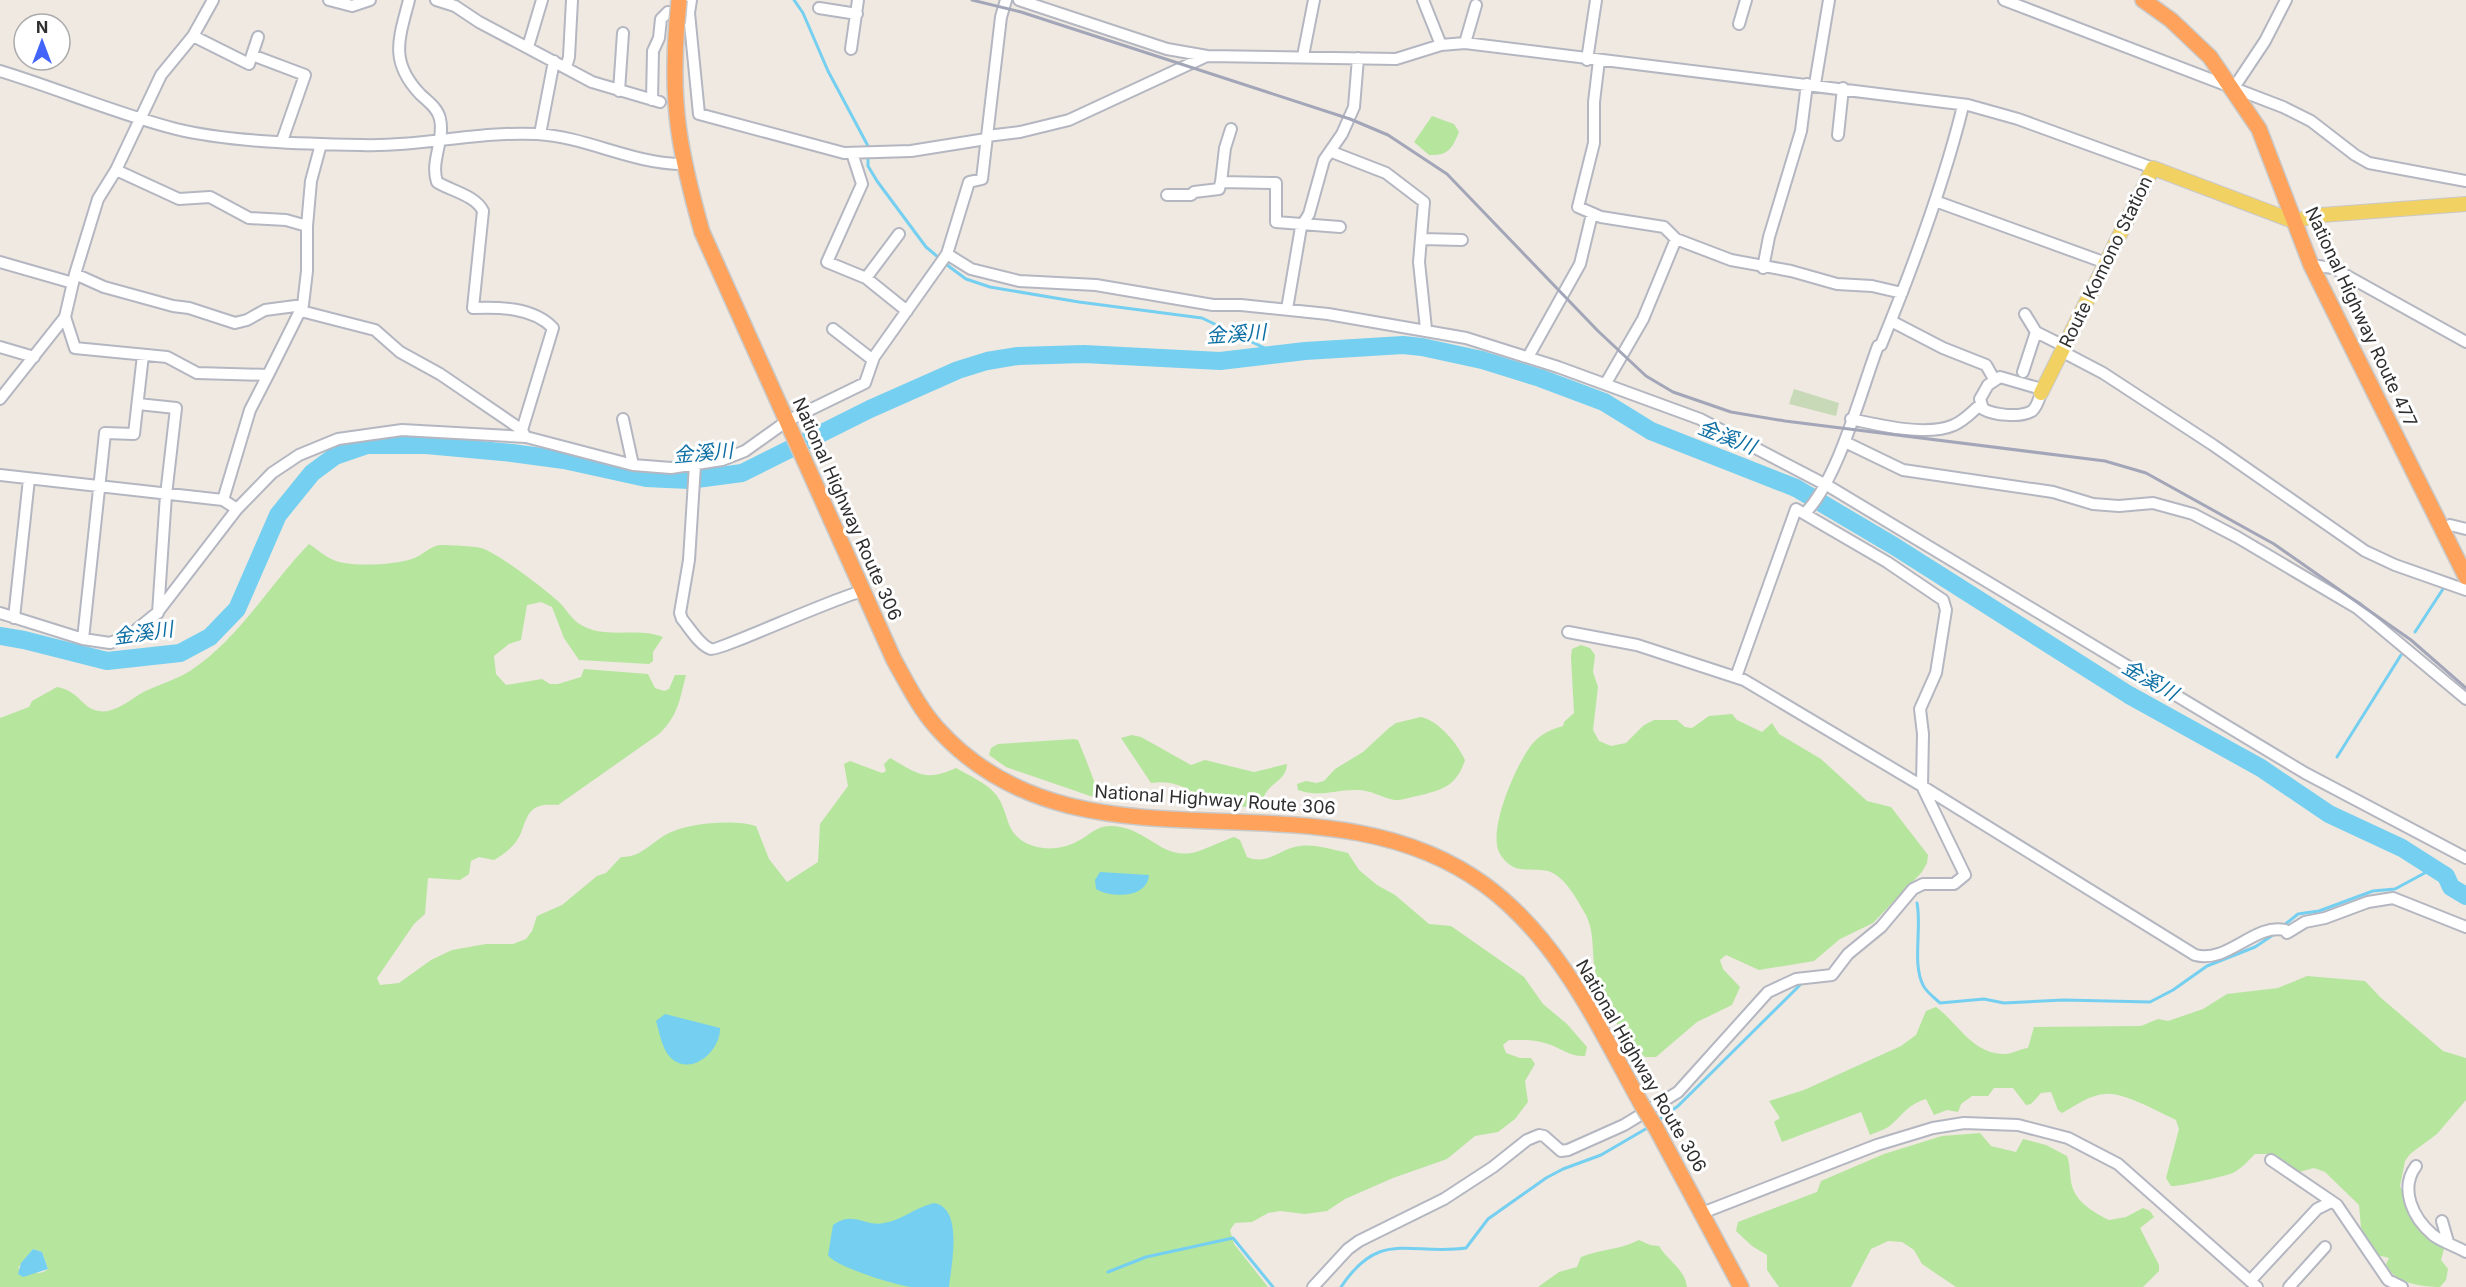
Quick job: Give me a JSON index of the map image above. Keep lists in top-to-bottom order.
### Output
{
  "streets": {
    "highway": ["National Highway Route 477", "National Highway Route 306"],
    "main road": ["Route Komono Station"]
  },
  "crossings": [
    ["Route Komono Station", "National Highway Route 477"]
  ],
  "water": ["金溪川"],
  "north": "top"
}
